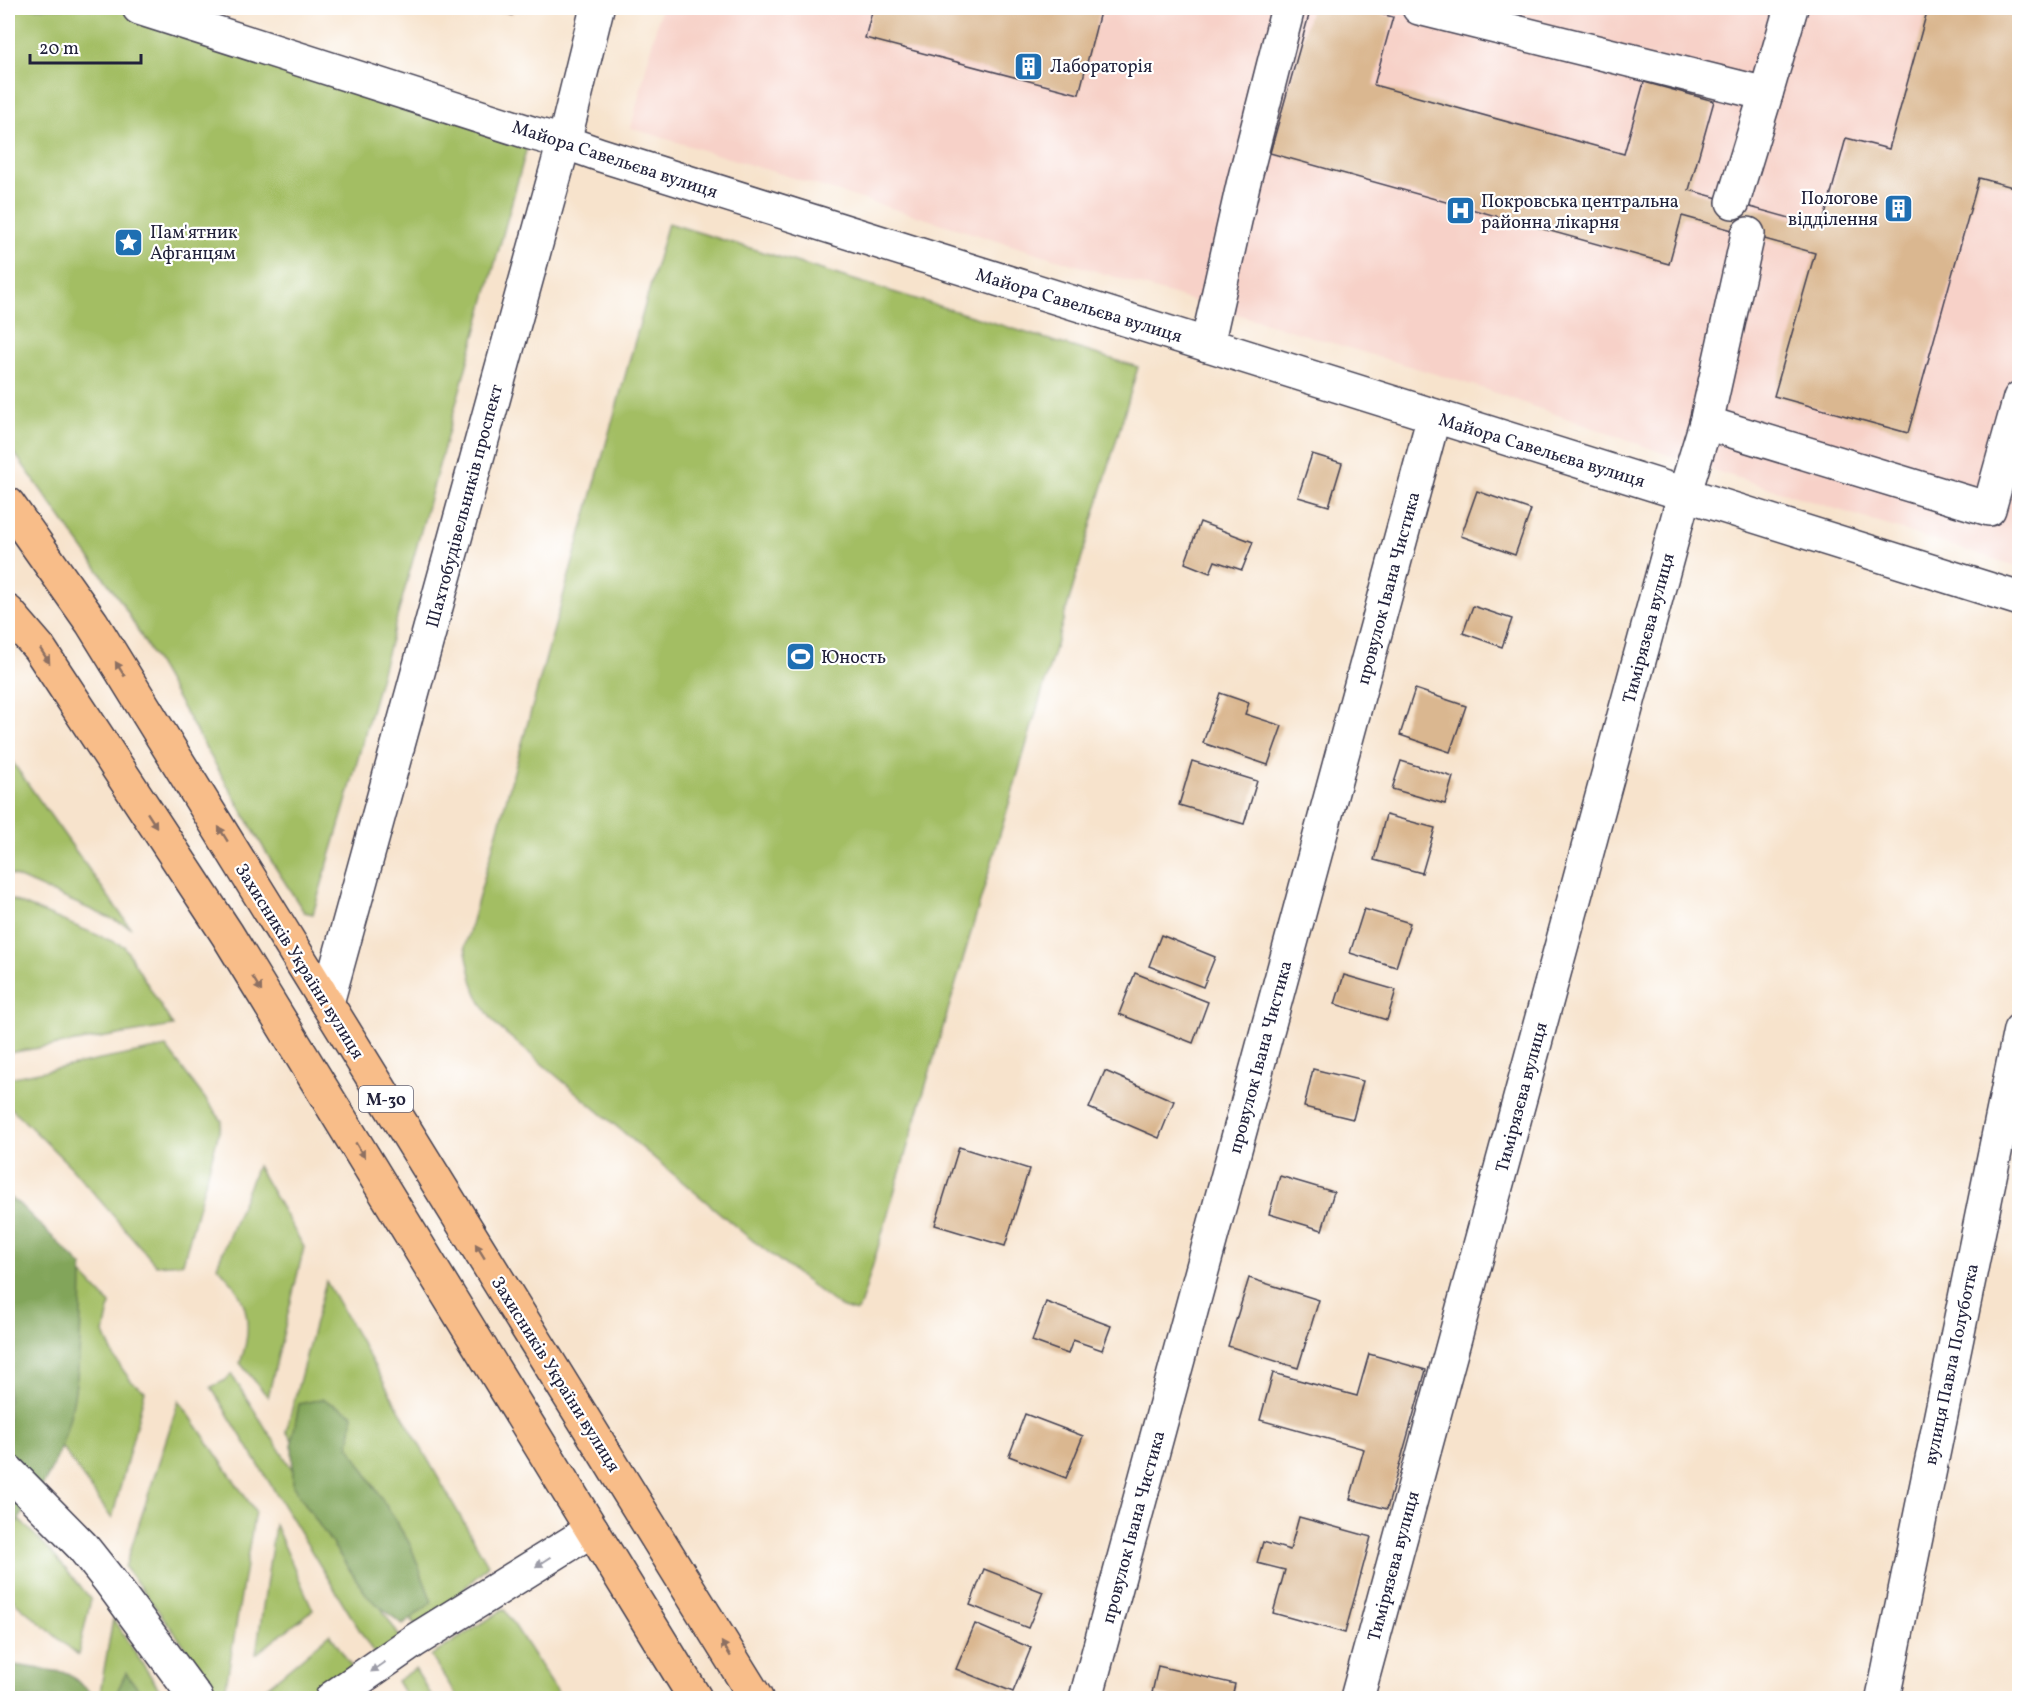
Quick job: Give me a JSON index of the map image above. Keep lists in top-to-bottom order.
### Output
{
  "streets": {
    "highway": ["Захисників України вулиця", "М-30"],
    "street": [
      "Майора Савельєва вулиця",
      "Шахтобудівельників проспект",
      "провулок Івана Чистика",
      "Тимірязєва вулиця",
      "вулиця Павла Полуботка"
    ]
  },
  "crossings": [
    ["Майора Савельєва вулиця", "Шахтобудівельників проспект"],
    ["Майора Савельєва вулиця", "провулок Івана Чистика"],
    ["Майора Савельєва вулиця", "Тимірязєва вулиця"],
    ["Шахтобудівельників проспект", "Захисників України вулиця"]
  ],
  "places": {
    "building": ["Лабораторія", "Пологове відділення"],
    "hospital": ["Покровська центральна районна лікарня"],
    "place": ["Пам'ятник Афганцям"],
    "sports": ["Юность"]
  },
  "scale_bar": "20 m"
}
